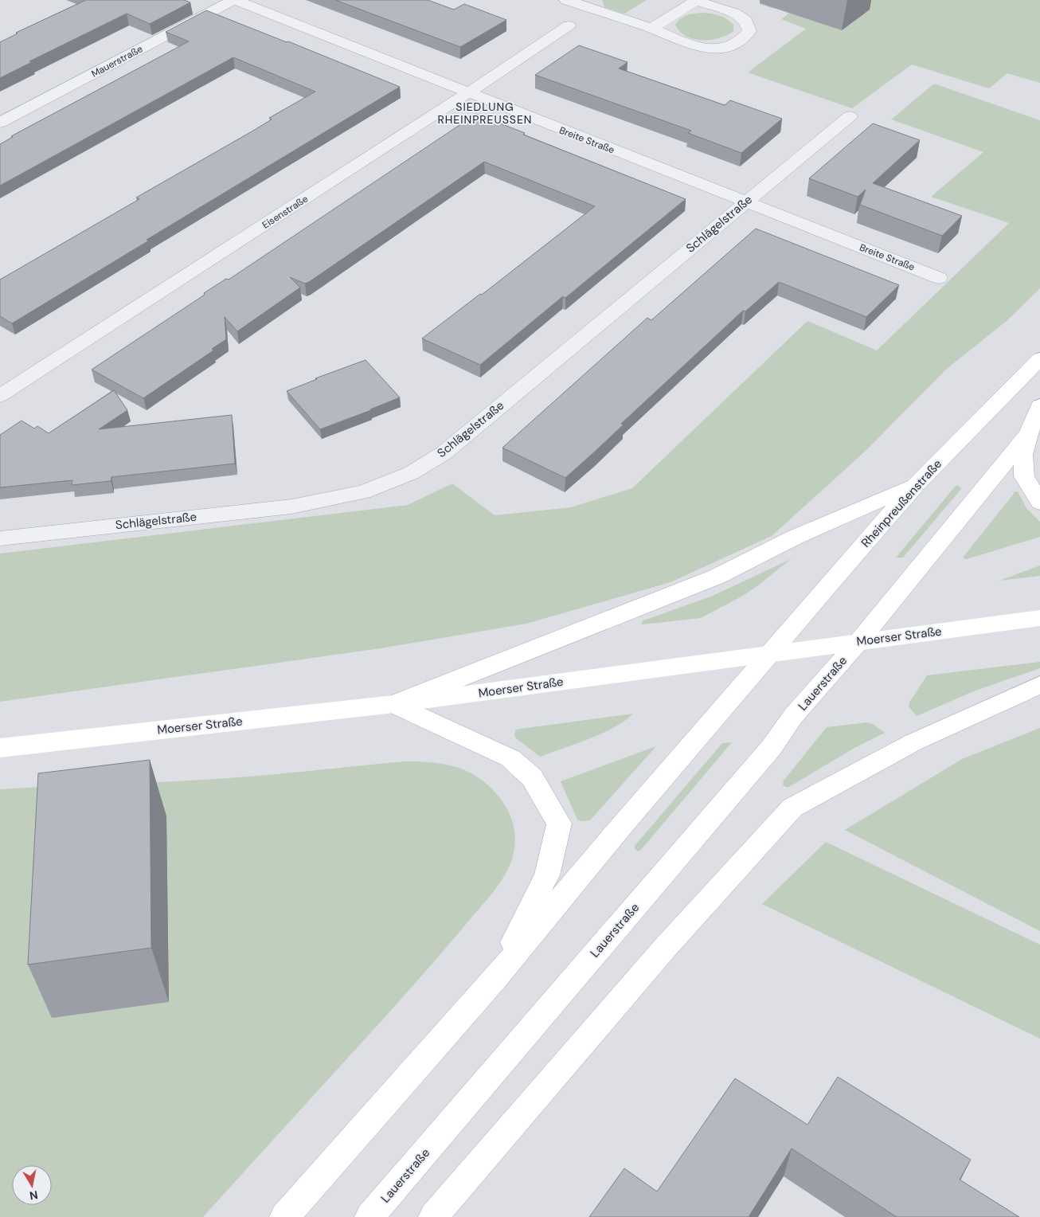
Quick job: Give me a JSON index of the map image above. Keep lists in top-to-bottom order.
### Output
{
  "streets": {
    "main road": ["Rheinpreußenstraße", "Moerser Straße", "Lauerstraße"],
    "street": [
      "Mauerstraße",
      "Breite Straße",
      "Eisenstraße",
      "Schlägelstraße"
    ]
  },
  "crossings": [
    ["Mauerstraße", "Breite Straße"],
    ["Breite Straße", "Eisenstraße"],
    ["Breite Straße", "Schlägelstraße"],
    ["Rheinpreußenstraße", "Moerser Straße"],
    ["Moerser Straße", "Lauerstraße"]
  ],
  "districts": ["SIEDLUNG RHEINPREUSSEN"],
  "north": "bottom"
}
